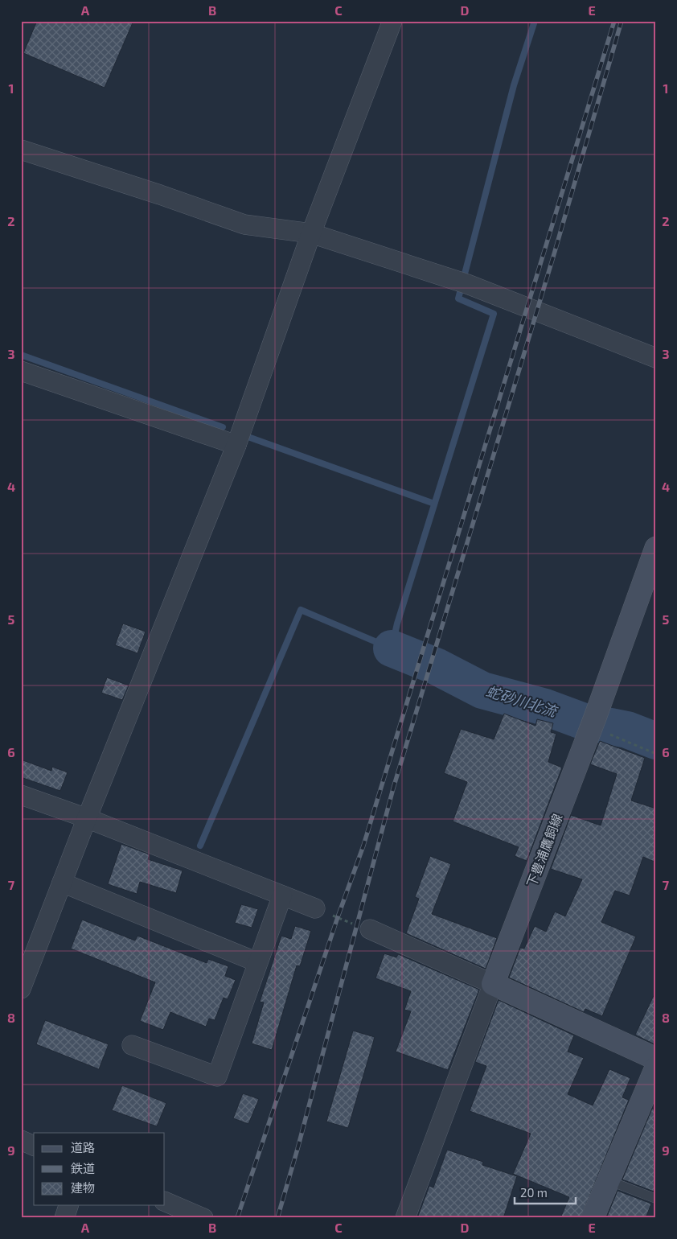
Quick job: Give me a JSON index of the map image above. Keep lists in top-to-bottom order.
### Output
{
  "streets": {
    "main road": ["下豊浦鷹飼線"]
  },
  "water": ["蛇砂川北流"],
  "legend": ["道路", "鉄道", "建物"],
  "scale_bar": "20 m",
  "grid": {
    "columns": [
      "A",
      "B",
      "C",
      "D",
      "E"
    ],
    "rows": [
      "1",
      "2",
      "3",
      "4",
      "5",
      "6",
      "7",
      "8",
      "9"
    ]
  }
}
